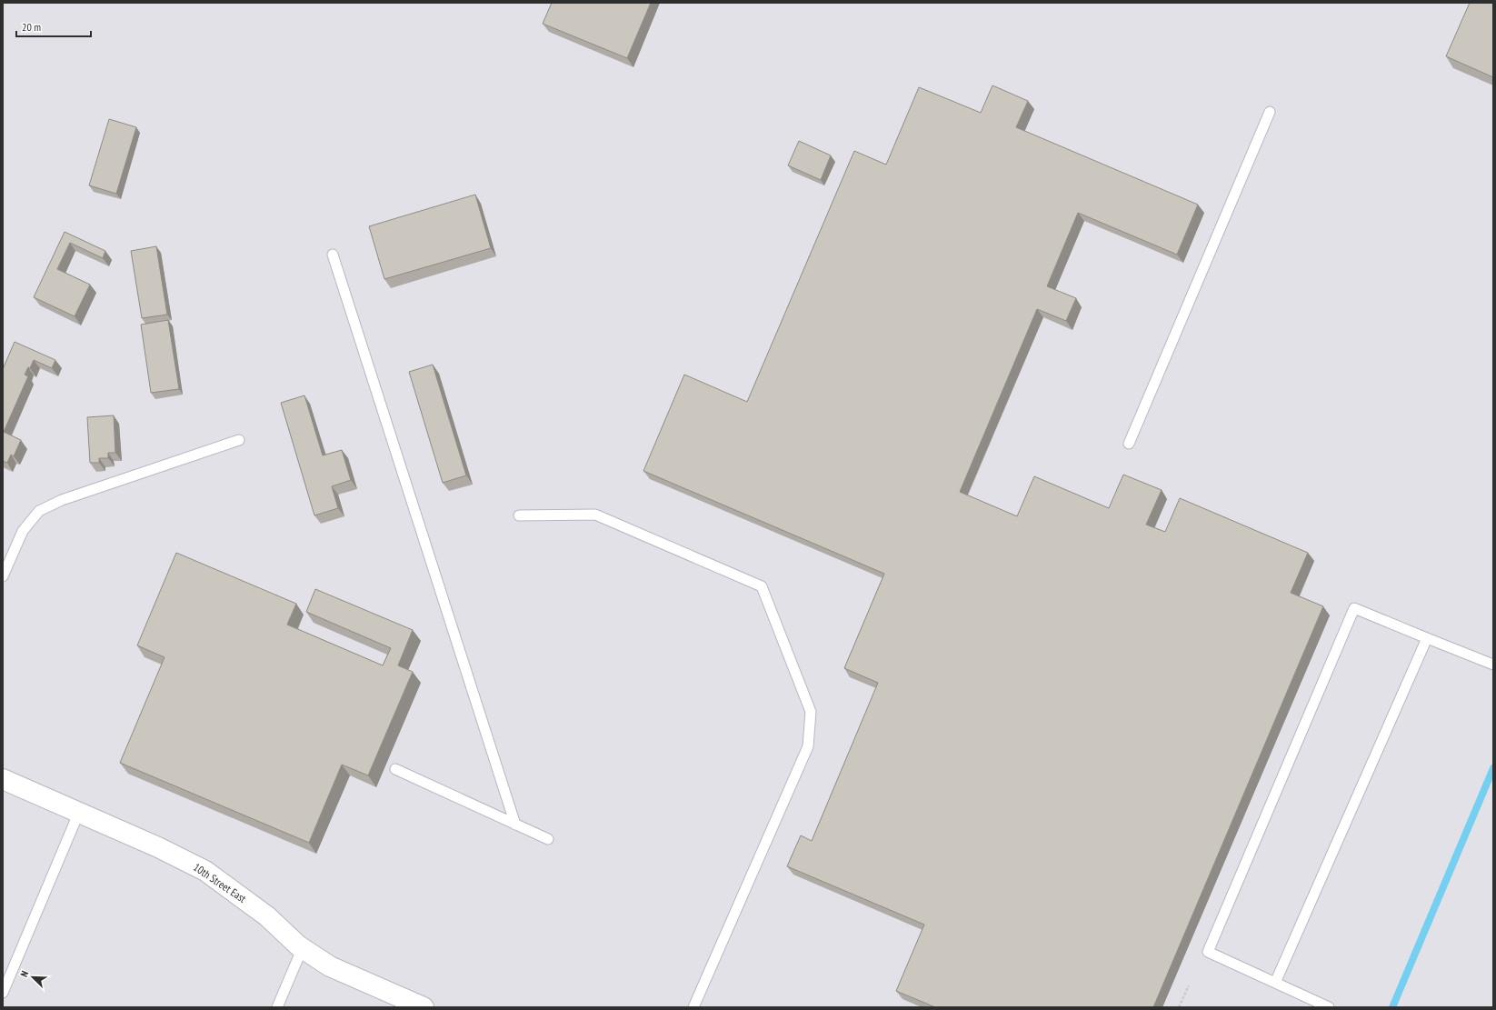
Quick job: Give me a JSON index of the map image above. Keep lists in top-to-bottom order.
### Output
{
  "streets": {
    "street": ["10th Street East"]
  },
  "scale_bar": "20 m",
  "north": "top left"
}
